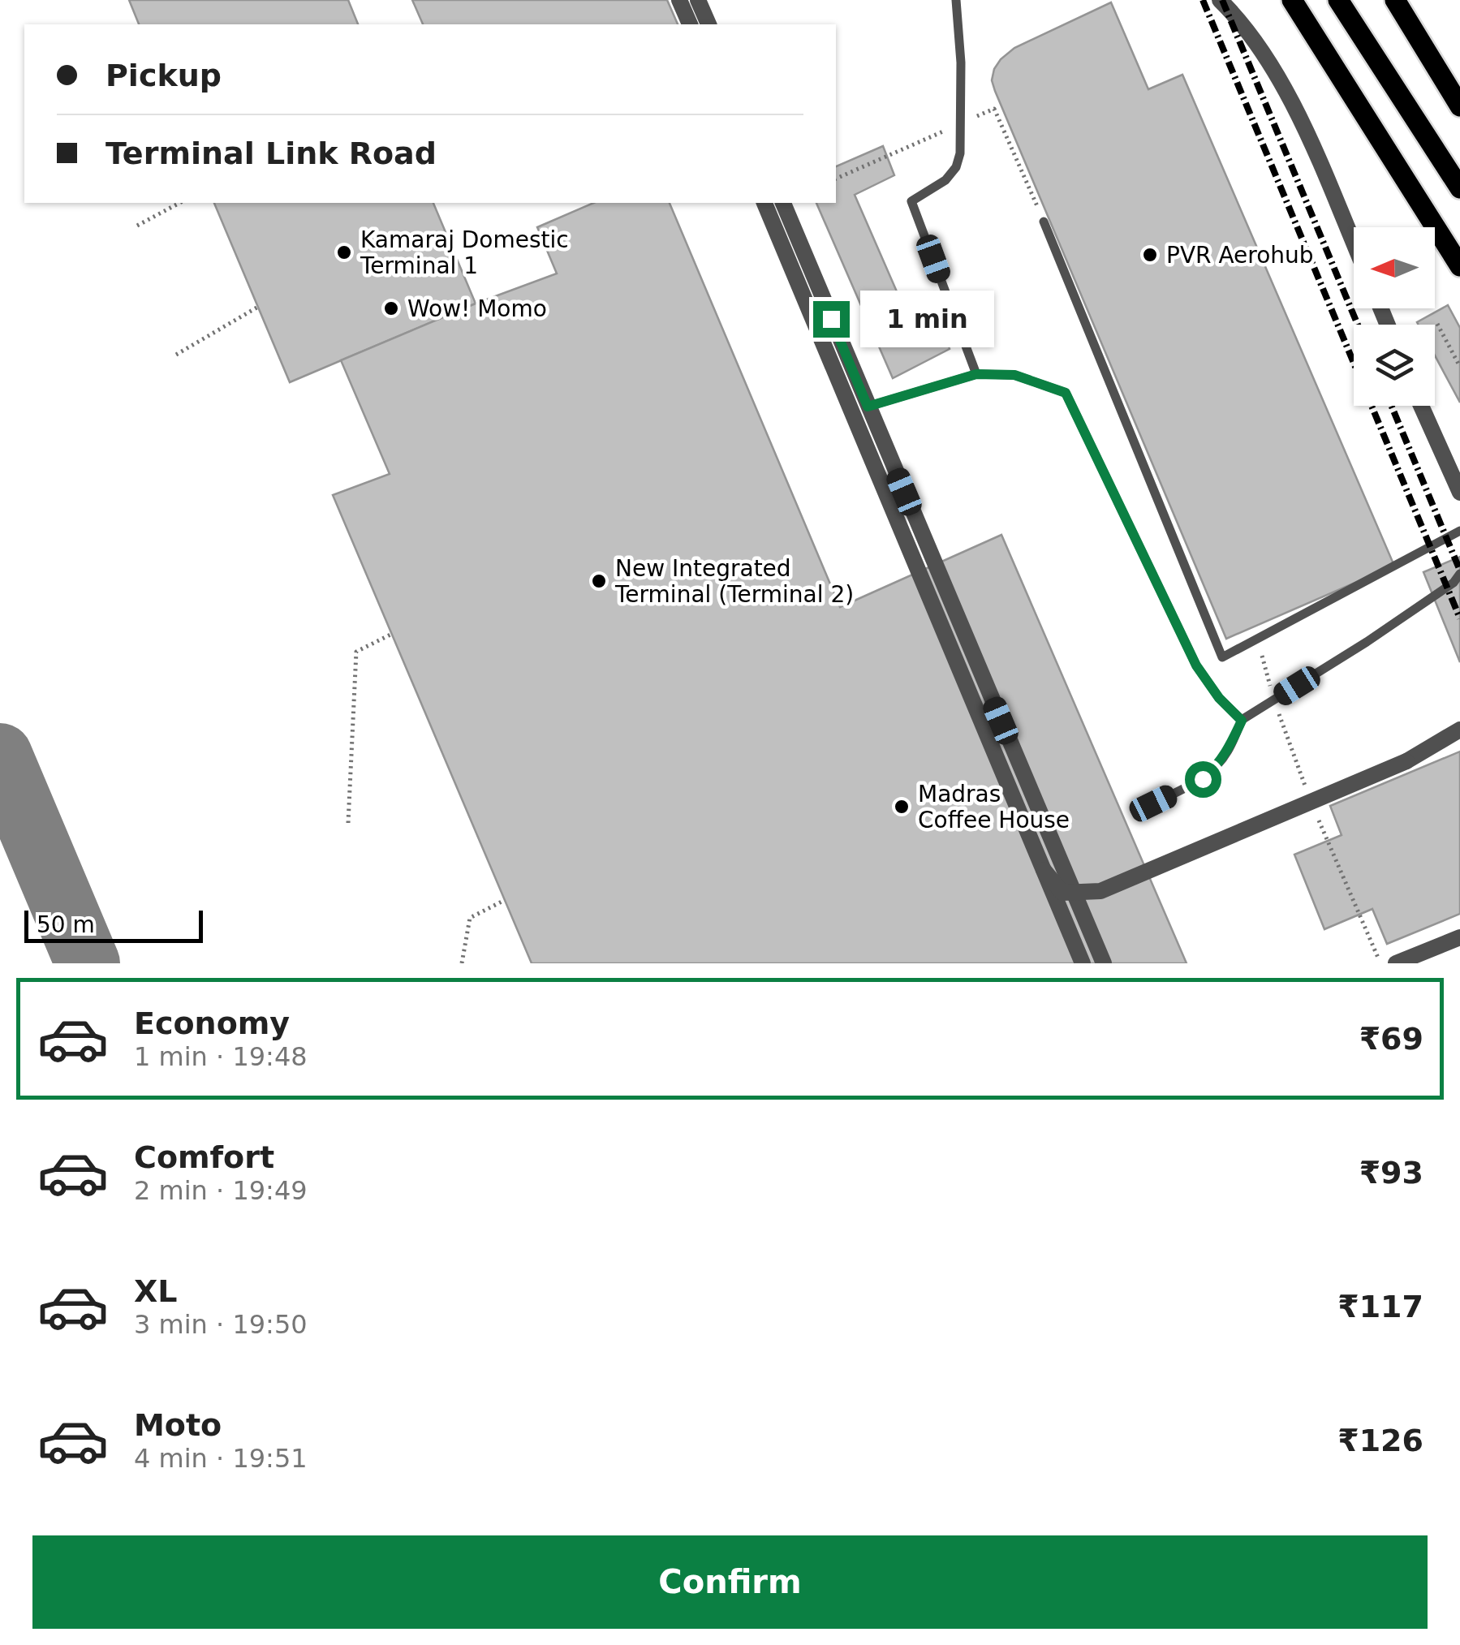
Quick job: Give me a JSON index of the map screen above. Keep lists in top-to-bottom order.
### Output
{
  "places": [
    "Kamaraj Domestic Terminal 1",
    "PVR Aerohub",
    "Wow! Momo",
    "New Integrated Terminal (Terminal 2)",
    "Madras Coffee House"
  ],
  "scale_bar": "50 m",
  "north": "left",
  "page": {
    "banner": ["Pickup", "Terminal Link Road"],
    "bubble": "1 min",
    "scale": "50 m",
    "list": [
      {
        "name": "Economy",
        "note": "1 min · 19:48",
        "value": "₹69"
      },
      {
        "name": "Comfort",
        "note": "2 min · 19:49",
        "value": "₹93"
      },
      {
        "name": "XL",
        "note": "3 min · 19:50",
        "value": "₹117"
      },
      {
        "name": "Moto",
        "note": "4 min · 19:51",
        "value": "₹126"
      }
    ],
    "buttons": "Confirm"
  }
}
